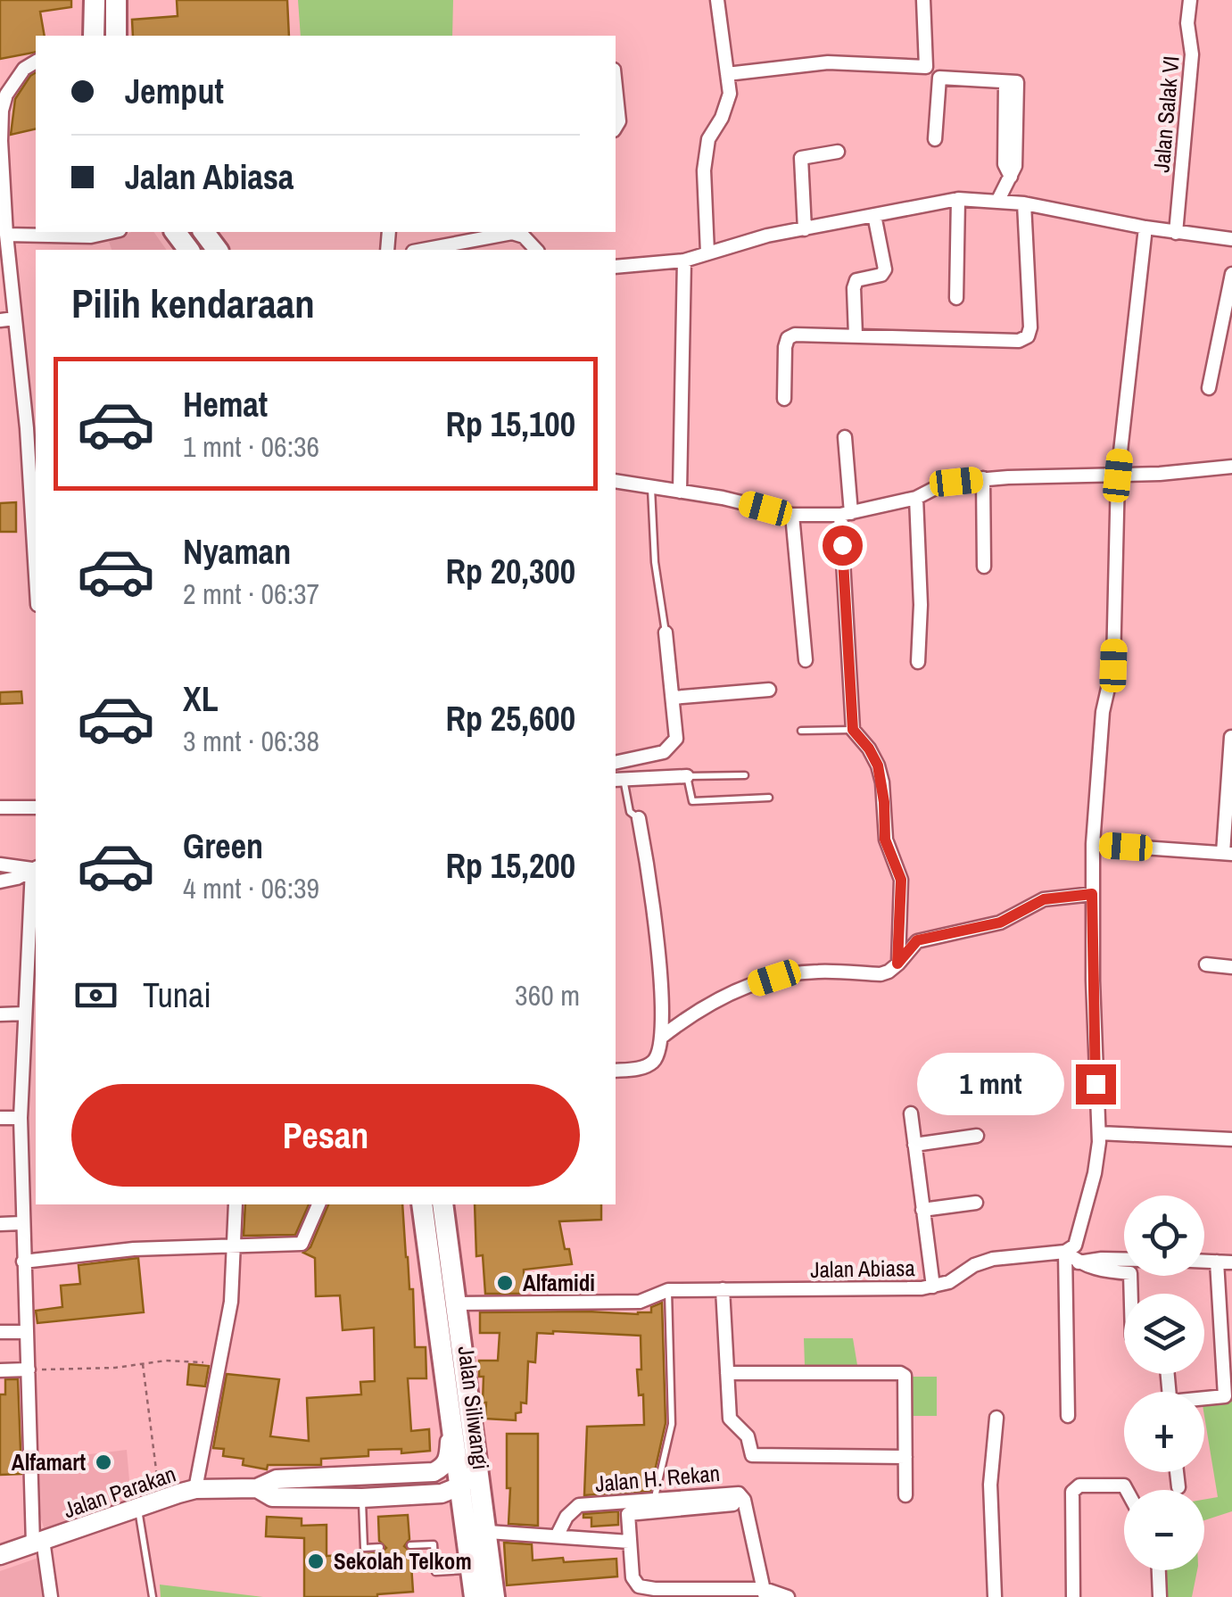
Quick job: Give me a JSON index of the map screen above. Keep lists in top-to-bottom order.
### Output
{
  "streets": {
    "main road": ["Jalan Siliwangi"],
    "street": [
      "Jalan Salak VI",
      "Jalan Abiasa",
      "Jalan H. Rekan",
      "Jalan Parakan"
    ]
  },
  "crossings": [
    ["Jalan Abiasa", "Jalan Siliwangi"],
    ["Jalan Siliwangi", "Jalan Parakan"]
  ],
  "places": ["Alfamidi", "Alfamart", "Sekolah Telkom"],
  "page": {
    "banner": ["Jemput", "Jalan Abiasa"],
    "heading": "Pilih kendaraan",
    "list": [
      {
        "name": "Hemat",
        "note": "1 mnt · 06:36",
        "value": "Rp 15,100"
      },
      {
        "name": "Nyaman",
        "note": "2 mnt · 06:37",
        "value": "Rp 20,300"
      },
      {
        "name": "XL",
        "note": "3 mnt · 06:38",
        "value": "Rp 25,600"
      },
      {
        "name": "Green",
        "note": "4 mnt · 06:39",
        "value": "Rp 15,200"
      }
    ],
    "pay": ["Tunai", "360 m"],
    "bubble": "1 mnt",
    "buttons": "Pesan",
    "map_buttons": ["+", "−"]
  }
}
